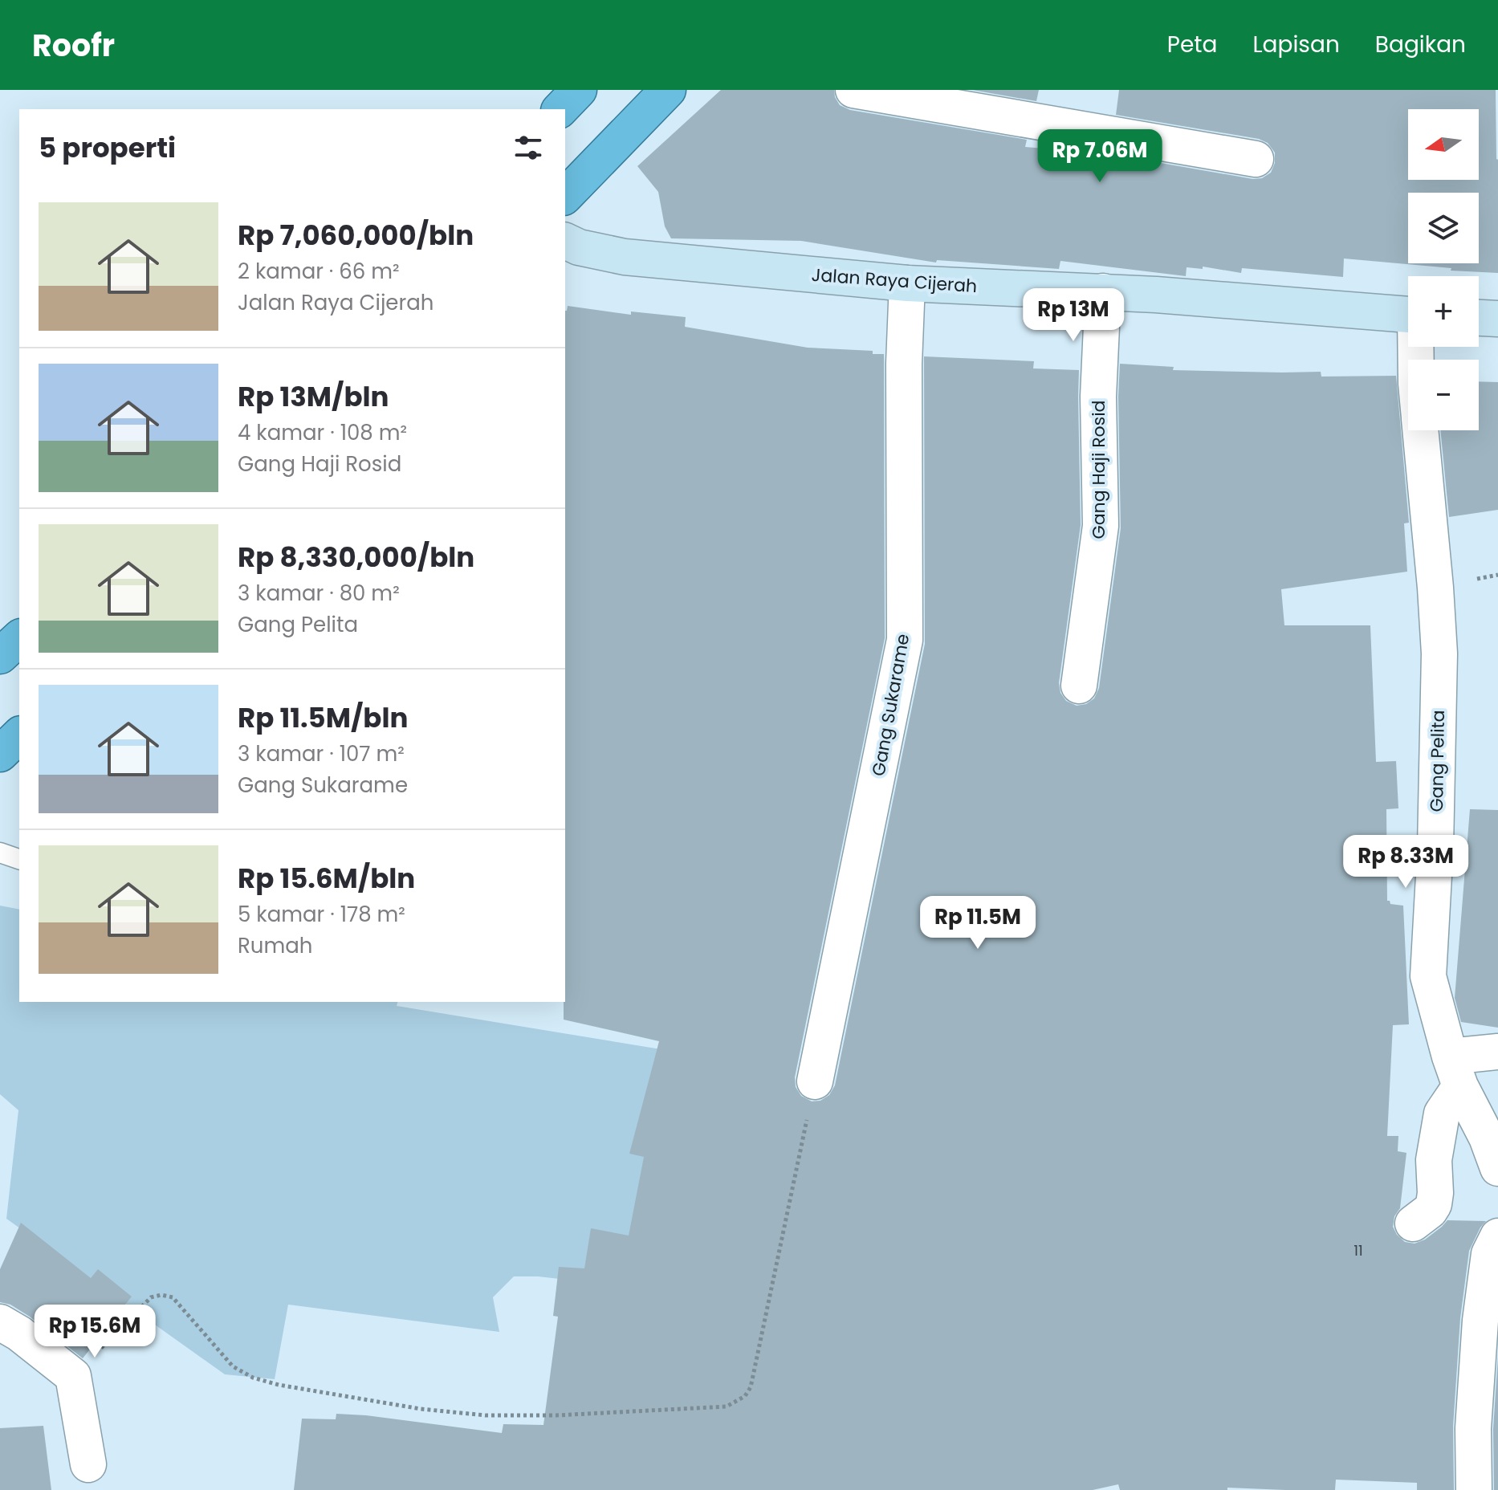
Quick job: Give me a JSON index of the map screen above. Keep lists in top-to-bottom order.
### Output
{
  "streets": {
    "main road": ["Jalan Raya Cijerah"],
    "street": ["Gang Haji Rosid", "Gang Sukarame", "Gang Pelita"]
  },
  "crossings": [
    ["Jalan Raya Cijerah", "Gang Haji Rosid"],
    ["Jalan Raya Cijerah", "Gang Sukarame"]
  ],
  "house_numbers": ["11"],
  "north": "left",
  "page": {
    "header": "Roofr",
    "nav": ["Peta", "Lapisan", "Bagikan"],
    "map_buttons": ["+", "−"],
    "heading": "5 properti",
    "price": [
      "Rp 7.06M",
      "Rp 13M",
      "Rp 8.33M",
      "Rp 11.5M",
      "Rp 15.6M"
    ],
    "list": [
      {
        "name": "Rp 7,060,000/bln",
        "note": "2 kamar · 66 m² · Jalan Raya Cijerah"
      },
      {
        "name": "Rp 13M/bln",
        "note": "4 kamar · 108 m² · Gang Haji Rosid"
      },
      {
        "name": "Rp 8,330,000/bln",
        "note": "3 kamar · 80 m² · Gang Pelita"
      },
      {
        "name": "Rp 11.5M/bln",
        "note": "3 kamar · 107 m² · Gang Sukarame"
      },
      {
        "name": "Rp 15.6M/bln",
        "note": "5 kamar · 178 m² · Rumah"
      }
    ]
  }
}
